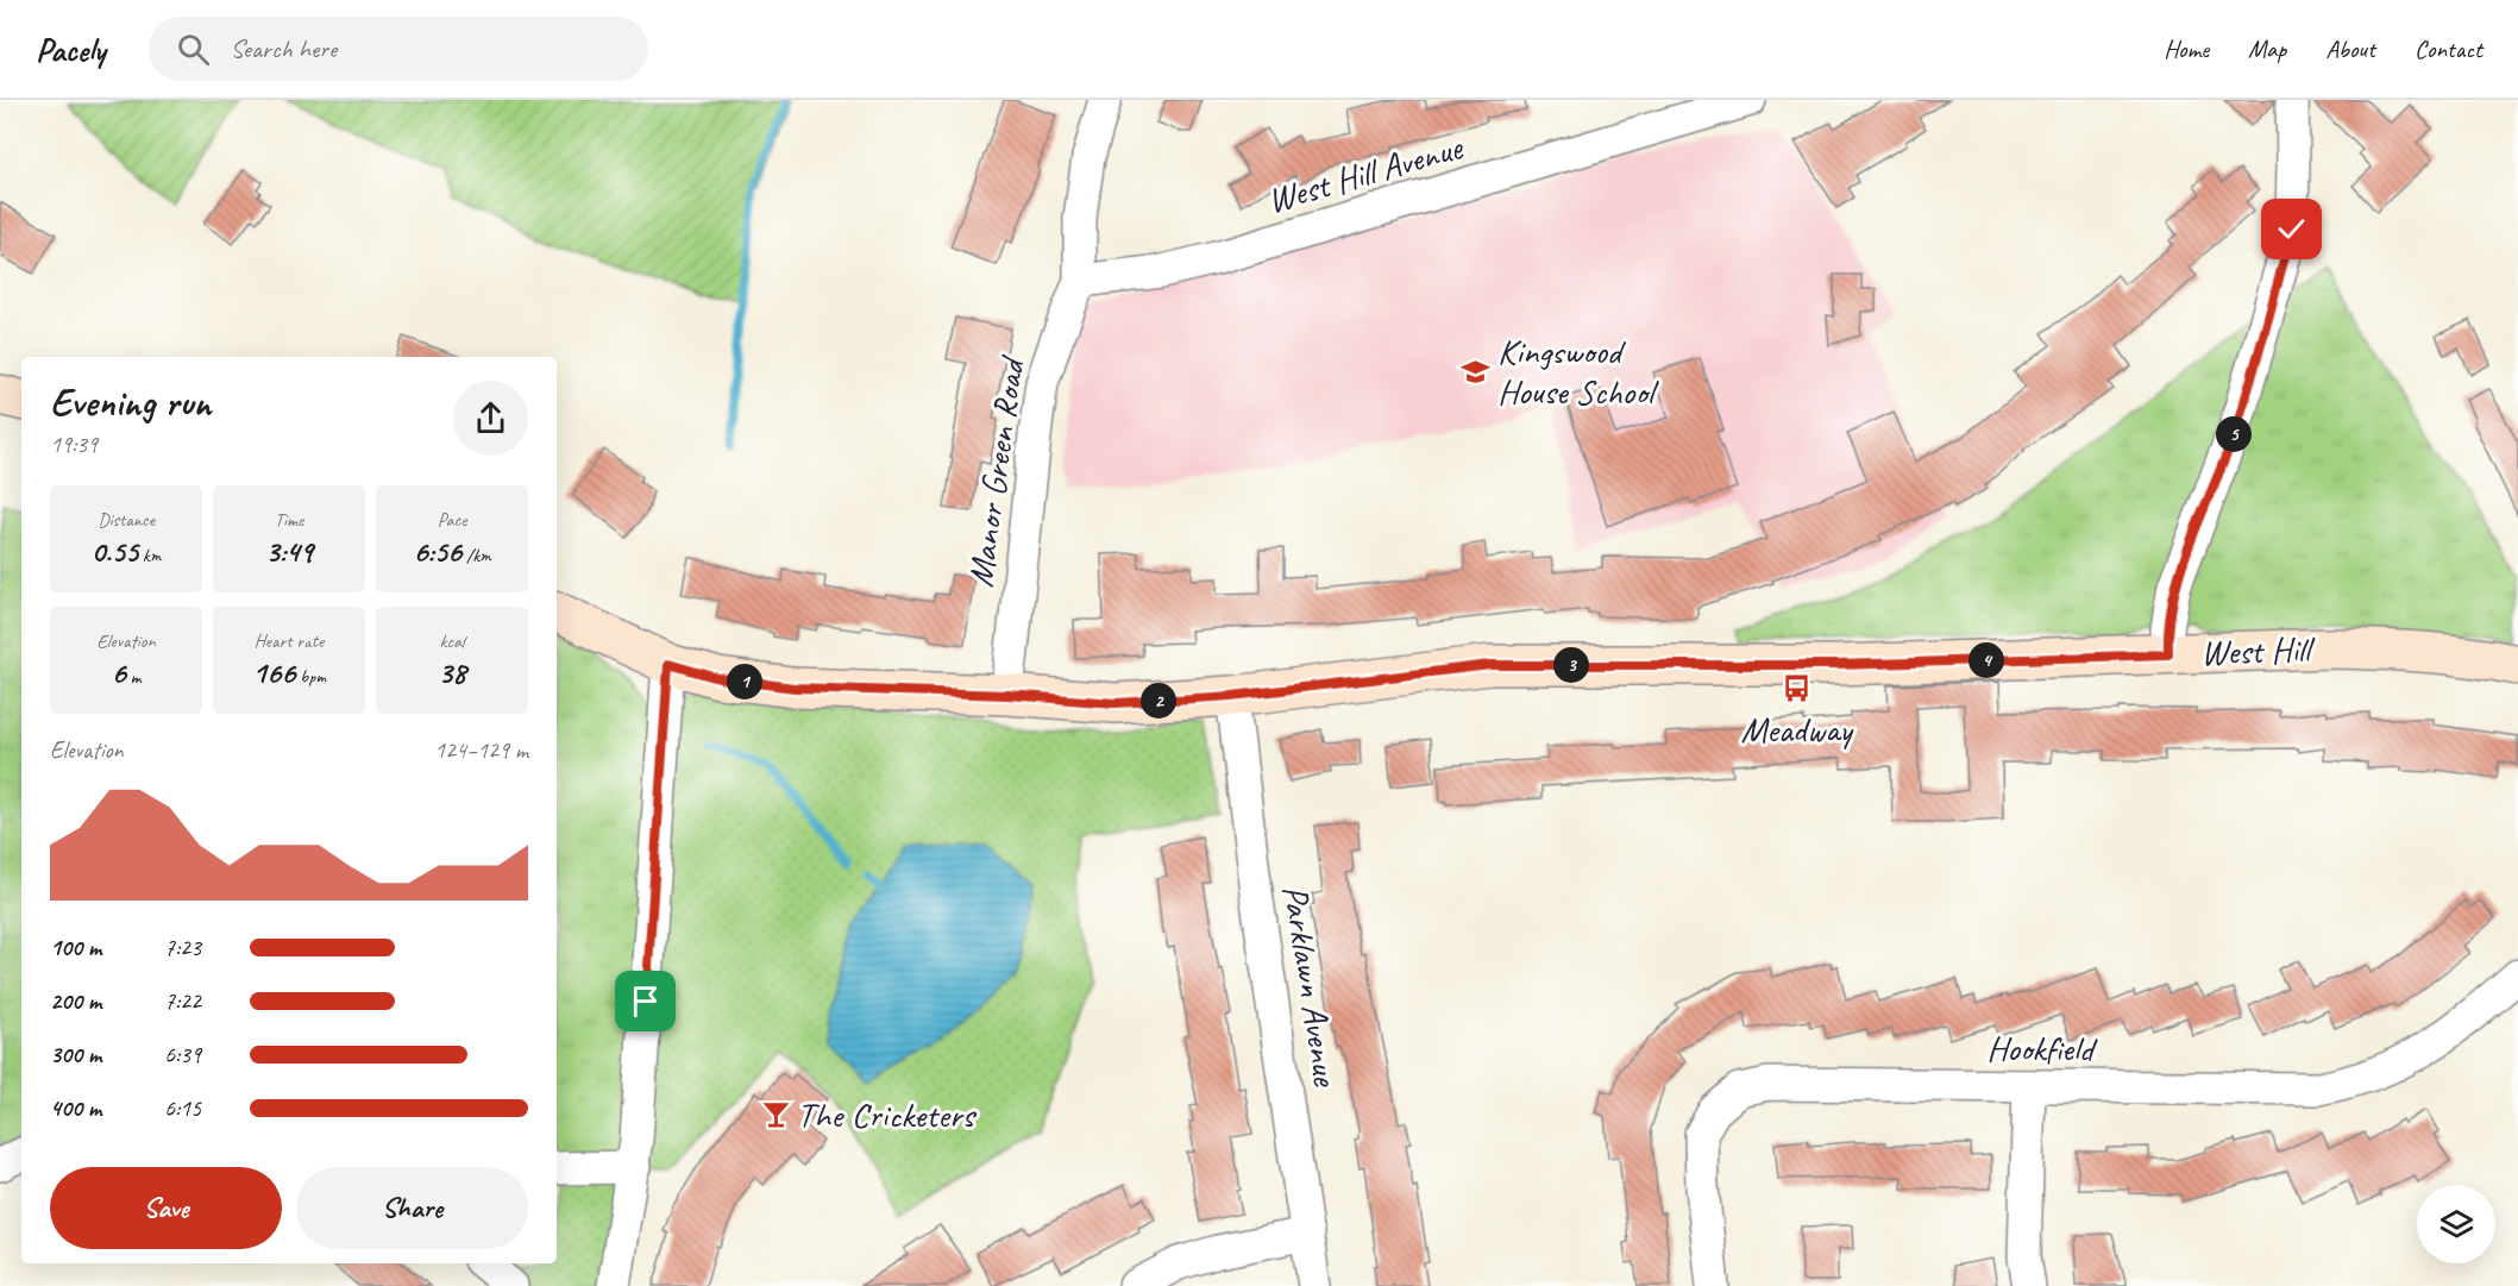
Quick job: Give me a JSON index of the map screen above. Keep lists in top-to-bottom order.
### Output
{
  "streets": {
    "main road": ["West Hill"],
    "street": [
      "West Hill Avenue",
      "Manor Green Road",
      "Parklawn Avenue",
      "Hookfield"
    ]
  },
  "crossings": [
    ["West Hill Avenue", "Manor Green Road"],
    ["Manor Green Road", "West Hill"],
    ["West Hill", "Parklawn Avenue"]
  ],
  "places": {
    "school or university": ["Kingswood House School"],
    "bus stop": ["Meadway"],
    "bar": ["The Cricketers"]
  },
  "page": {
    "header": "Pacely",
    "search": "Search here",
    "nav": [
      "Home",
      "Map",
      "About",
      "Contact"
    ],
    "heading": ["Evening run", "19:39"],
    "pins": [
      "5",
      "4",
      "3",
      "1",
      "2"
    ],
    "stats": [
      ["Distance", "0.55 km"],
      ["Time", "3:49"],
      ["Pace", "6:56 /km"],
      ["Elevation", "6 m"],
      ["Heart rate", "166 bpm"],
      ["kcal", "38"]
    ],
    "chart": ["Elevation", "124–129 m"],
    "list": [
      {
        "name": "100 m",
        "note": "7:23"
      },
      {
        "name": "200 m",
        "note": "7:22"
      },
      {
        "name": "300 m",
        "note": "6:39"
      },
      {
        "name": "400 m",
        "note": "6:15"
      }
    ],
    "buttons": ["Save", "Share"]
  }
}
